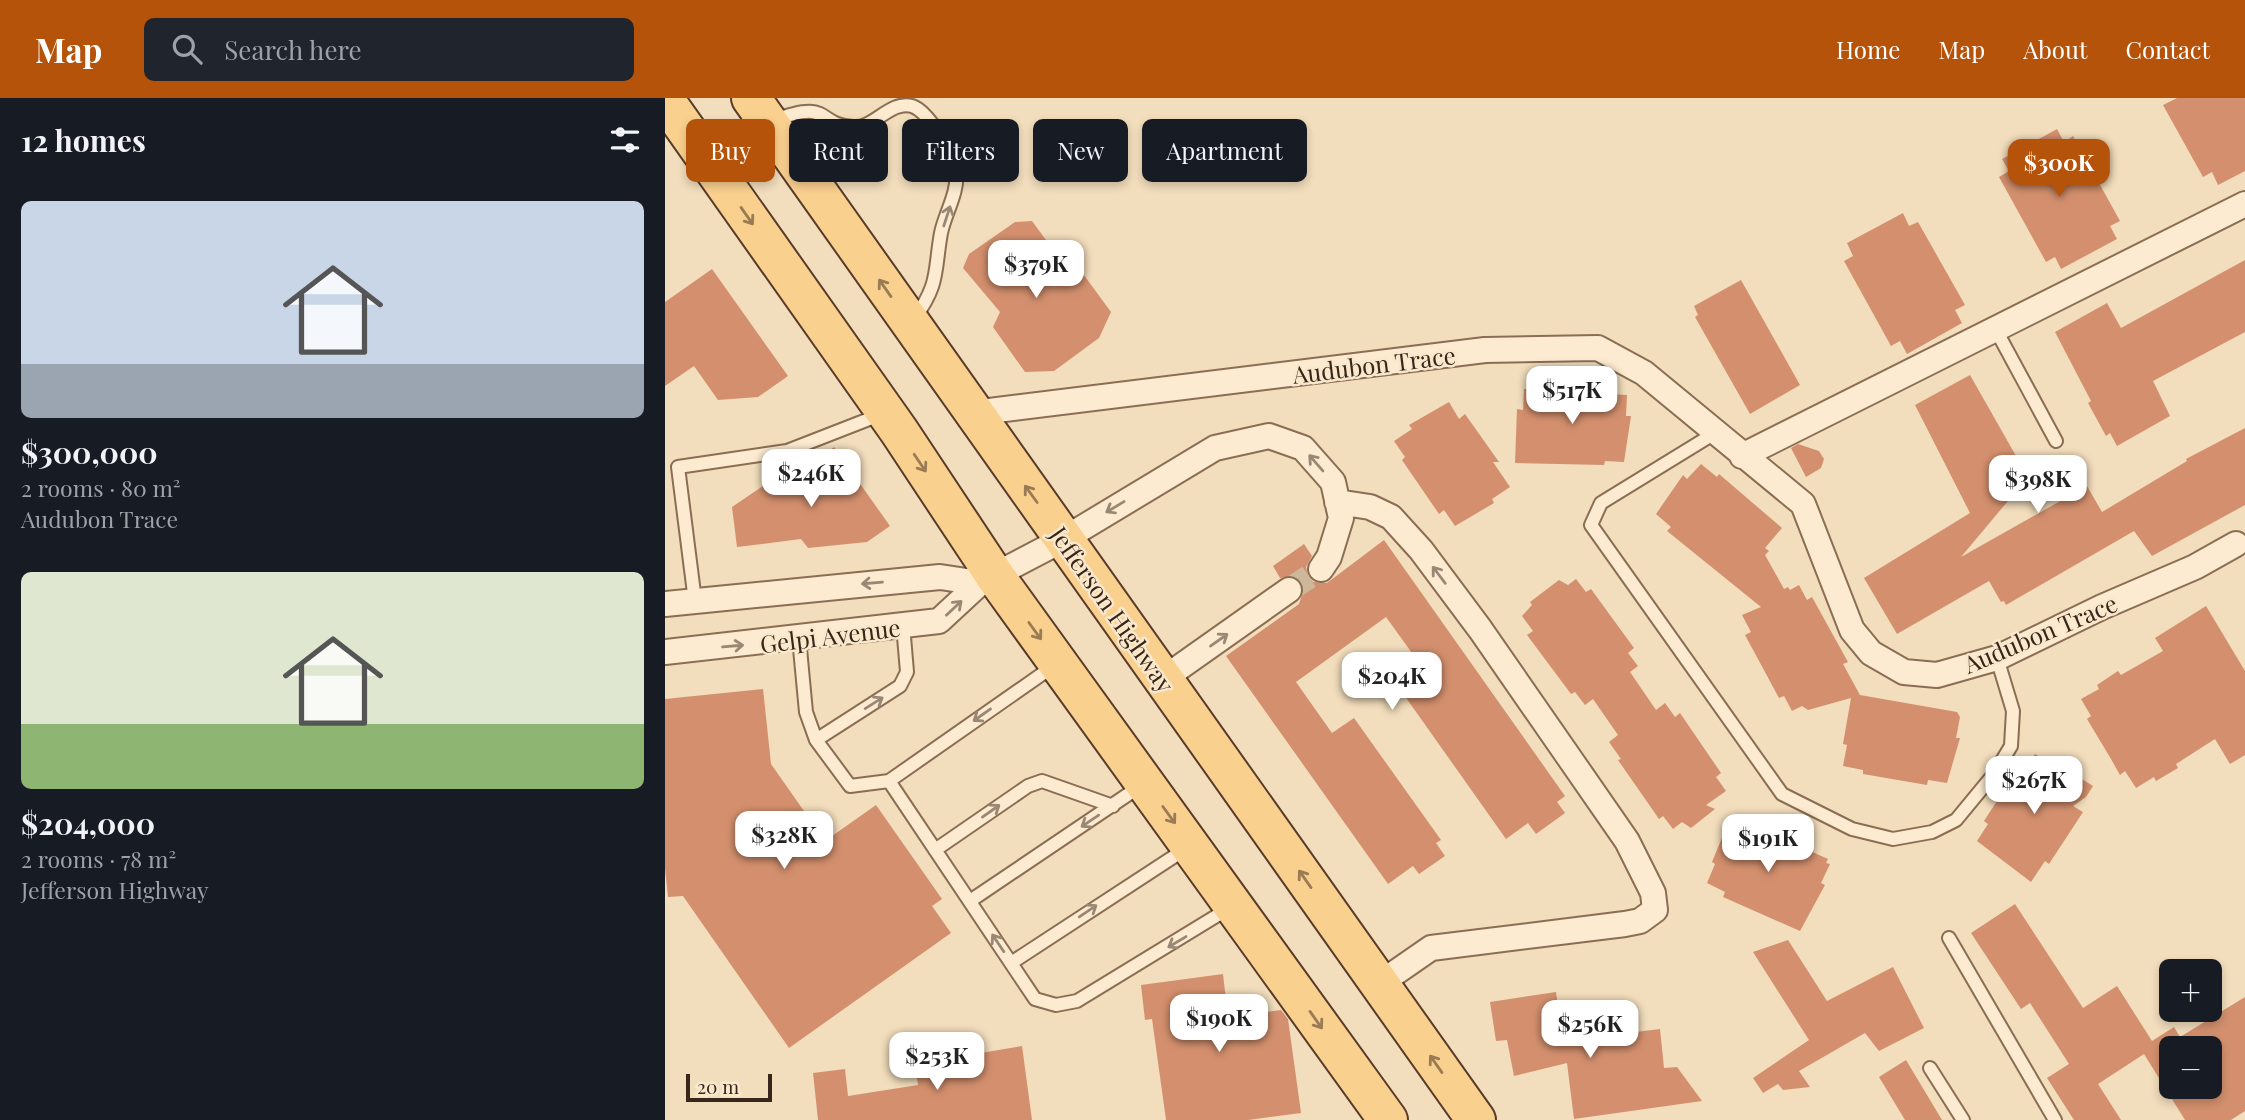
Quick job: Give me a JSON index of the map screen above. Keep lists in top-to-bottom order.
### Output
{
  "streets": {
    "main road": ["Jefferson Highway"],
    "street": ["Audubon Trace", "Gelpi Avenue"]
  },
  "crossings": [
    ["Audubon Trace", "Jefferson Highway"],
    ["Jefferson Highway", "Gelpi Avenue"]
  ],
  "scale_bar": "20 m",
  "page": {
    "header": "Map",
    "search": "Search here",
    "nav": [
      "Home",
      "Map",
      "About",
      "Contact"
    ],
    "heading": "12 homes",
    "chip": [
      "Buy",
      "Rent",
      "Filters",
      "New",
      "Apartment"
    ],
    "price": [
      "$300K",
      "$379K",
      "$517K",
      "$246K",
      "$398K",
      "$204K",
      "$267K",
      "$328K",
      "$191K",
      "$190K",
      "$256K",
      "$253K"
    ],
    "list": [
      {
        "name": "$300,000",
        "note": "2 rooms · 80 m² · Audubon Trace"
      },
      {
        "name": "$204,000",
        "note": "2 rooms · 78 m² · Jefferson Highway"
      }
    ],
    "map_buttons": ["+", "−"],
    "scale": "20 m"
  }
}
